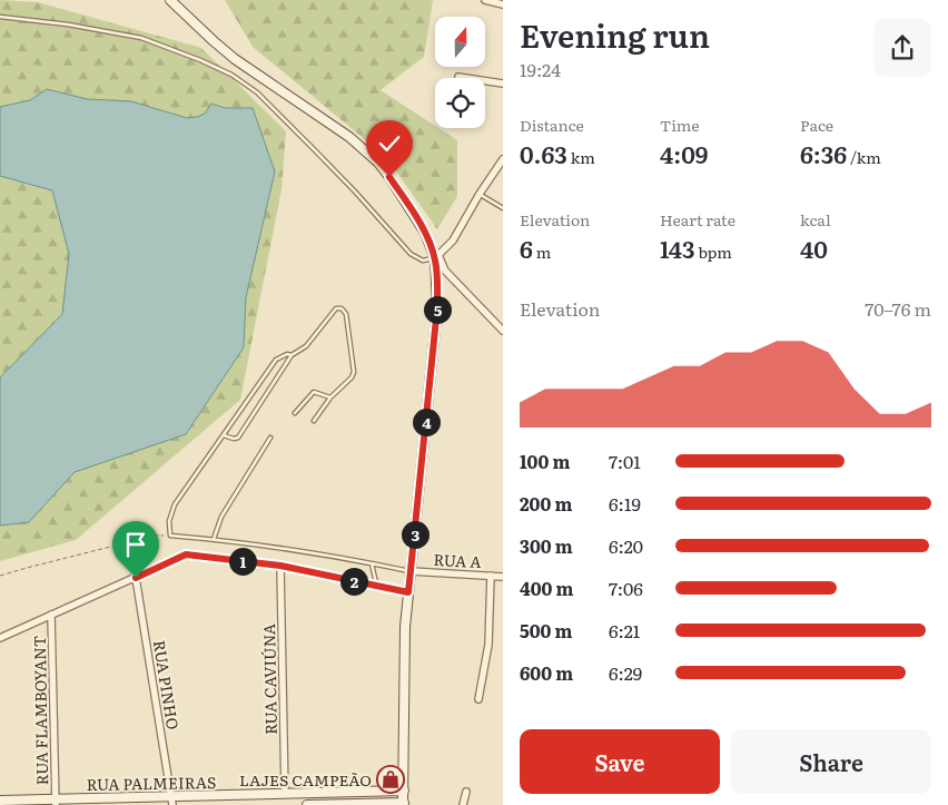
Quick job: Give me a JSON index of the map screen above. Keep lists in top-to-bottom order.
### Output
{
  "streets": {
    "main road": ["RUA PALMEIRAS"],
    "street": [
      "RUA A",
      "RUA CAVIÚNA",
      "RUA PINHO",
      "RUA FLAMBOYANT"
    ]
  },
  "crossings": [
    ["RUA CAVIÚNA", "RUA PALMEIRAS"],
    ["RUA PINHO", "RUA PALMEIRAS"],
    ["RUA FLAMBOYANT", "RUA PALMEIRAS"]
  ],
  "places": {
    "shop": ["LAJES CAMPEÃO"]
  },
  "north": "top",
  "page": {
    "heading": ["Evening run", "19:24"],
    "stats": [
      ["Distance", "0.63 km"],
      ["Time", "4:09"],
      ["Pace", "6:36 /km"],
      ["Elevation", "6 m"],
      ["Heart rate", "143 bpm"],
      ["kcal", "40"]
    ],
    "chart": ["Elevation", "70–76 m"],
    "pins": [
      "5",
      "4",
      "3",
      "1",
      "2"
    ],
    "list": [
      {
        "name": "100 m",
        "note": "7:01"
      },
      {
        "name": "200 m",
        "note": "6:19"
      },
      {
        "name": "300 m",
        "note": "6:20"
      },
      {
        "name": "400 m",
        "note": "7:06"
      },
      {
        "name": "500 m",
        "note": "6:21"
      },
      {
        "name": "600 m",
        "note": "6:29"
      }
    ],
    "buttons": ["Save", "Share"]
  }
}
